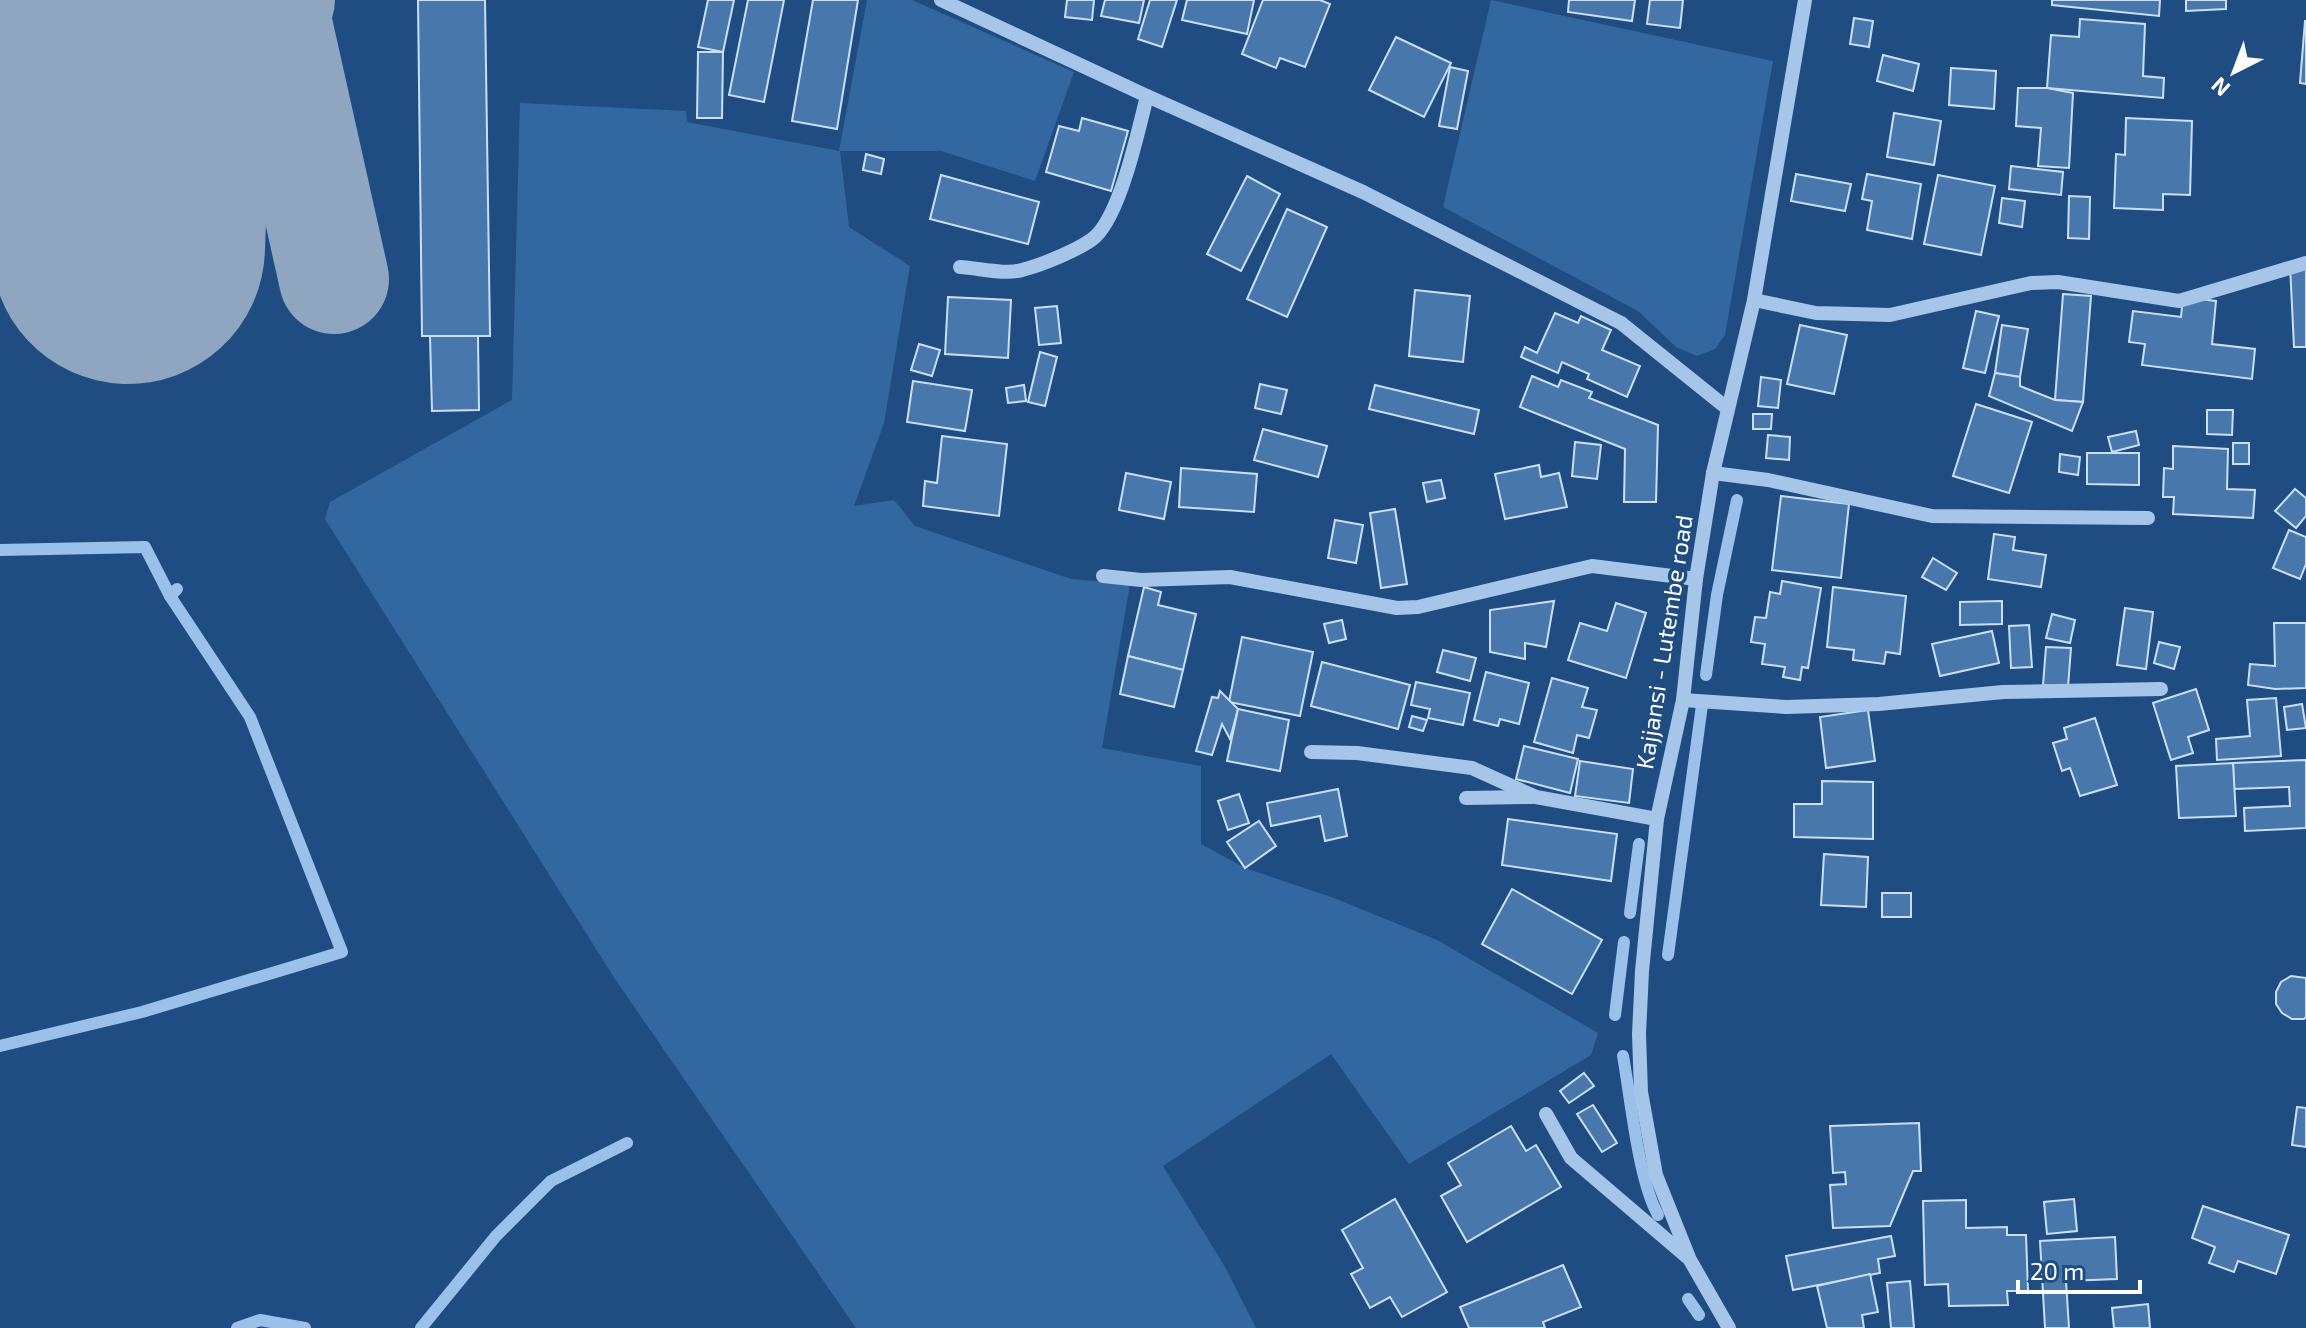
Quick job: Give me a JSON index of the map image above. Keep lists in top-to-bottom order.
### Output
{
  "streets": {
    "street": ["Kajjansi - Lutembe road"]
  },
  "scale_bar": "20 m",
  "north": "bottom left"
}
